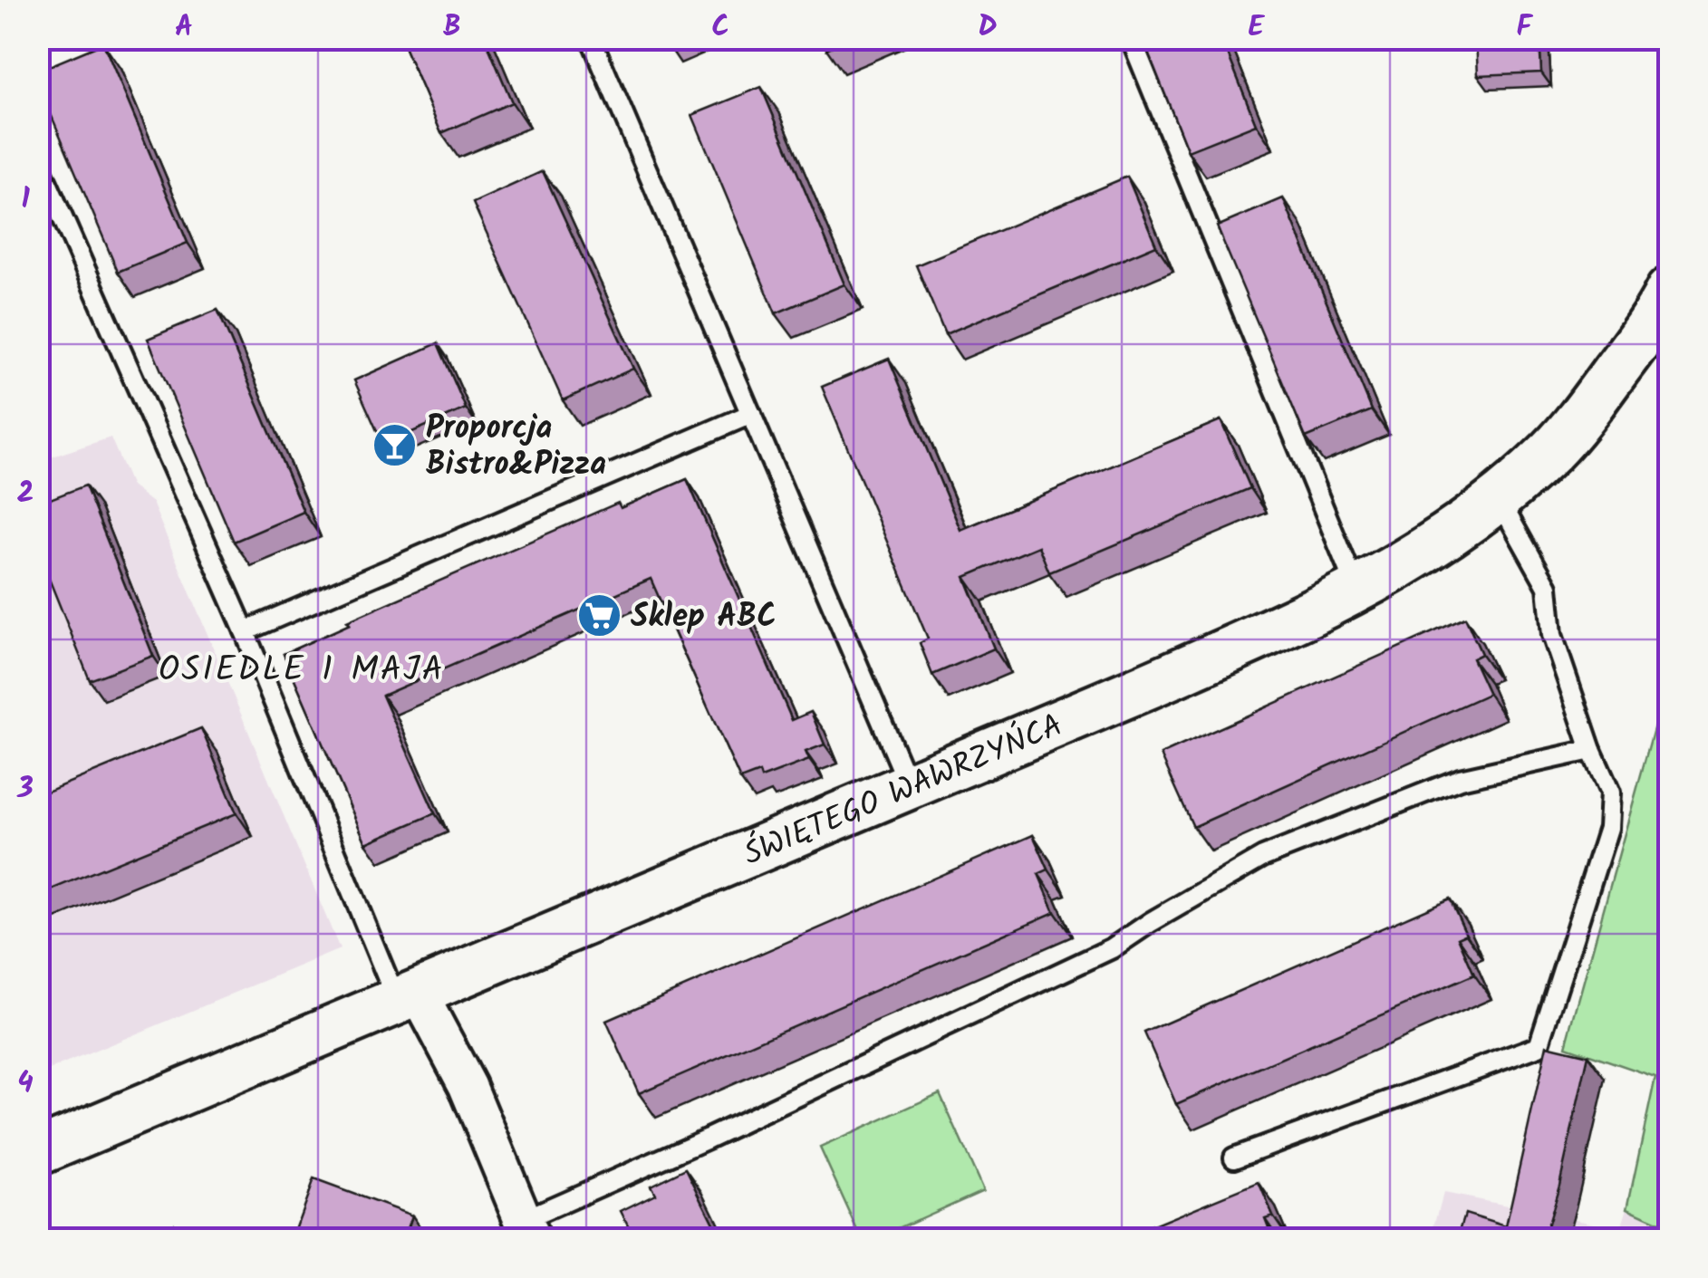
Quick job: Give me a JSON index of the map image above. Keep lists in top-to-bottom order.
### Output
{
  "streets": {
    "street": ["ŚWIĘTEGO WAWRZYŃCA"]
  },
  "districts": ["OSIEDLE 1 MAJA"],
  "places": {
    "bar": ["Proporcja Bistro&Pizza"],
    "supermarket": ["Sklep ABC"]
  },
  "grid": {
    "columns": [
      "A",
      "B",
      "C",
      "D",
      "E",
      "F"
    ],
    "rows": [
      "1",
      "2",
      "3",
      "4"
    ]
  }
}
